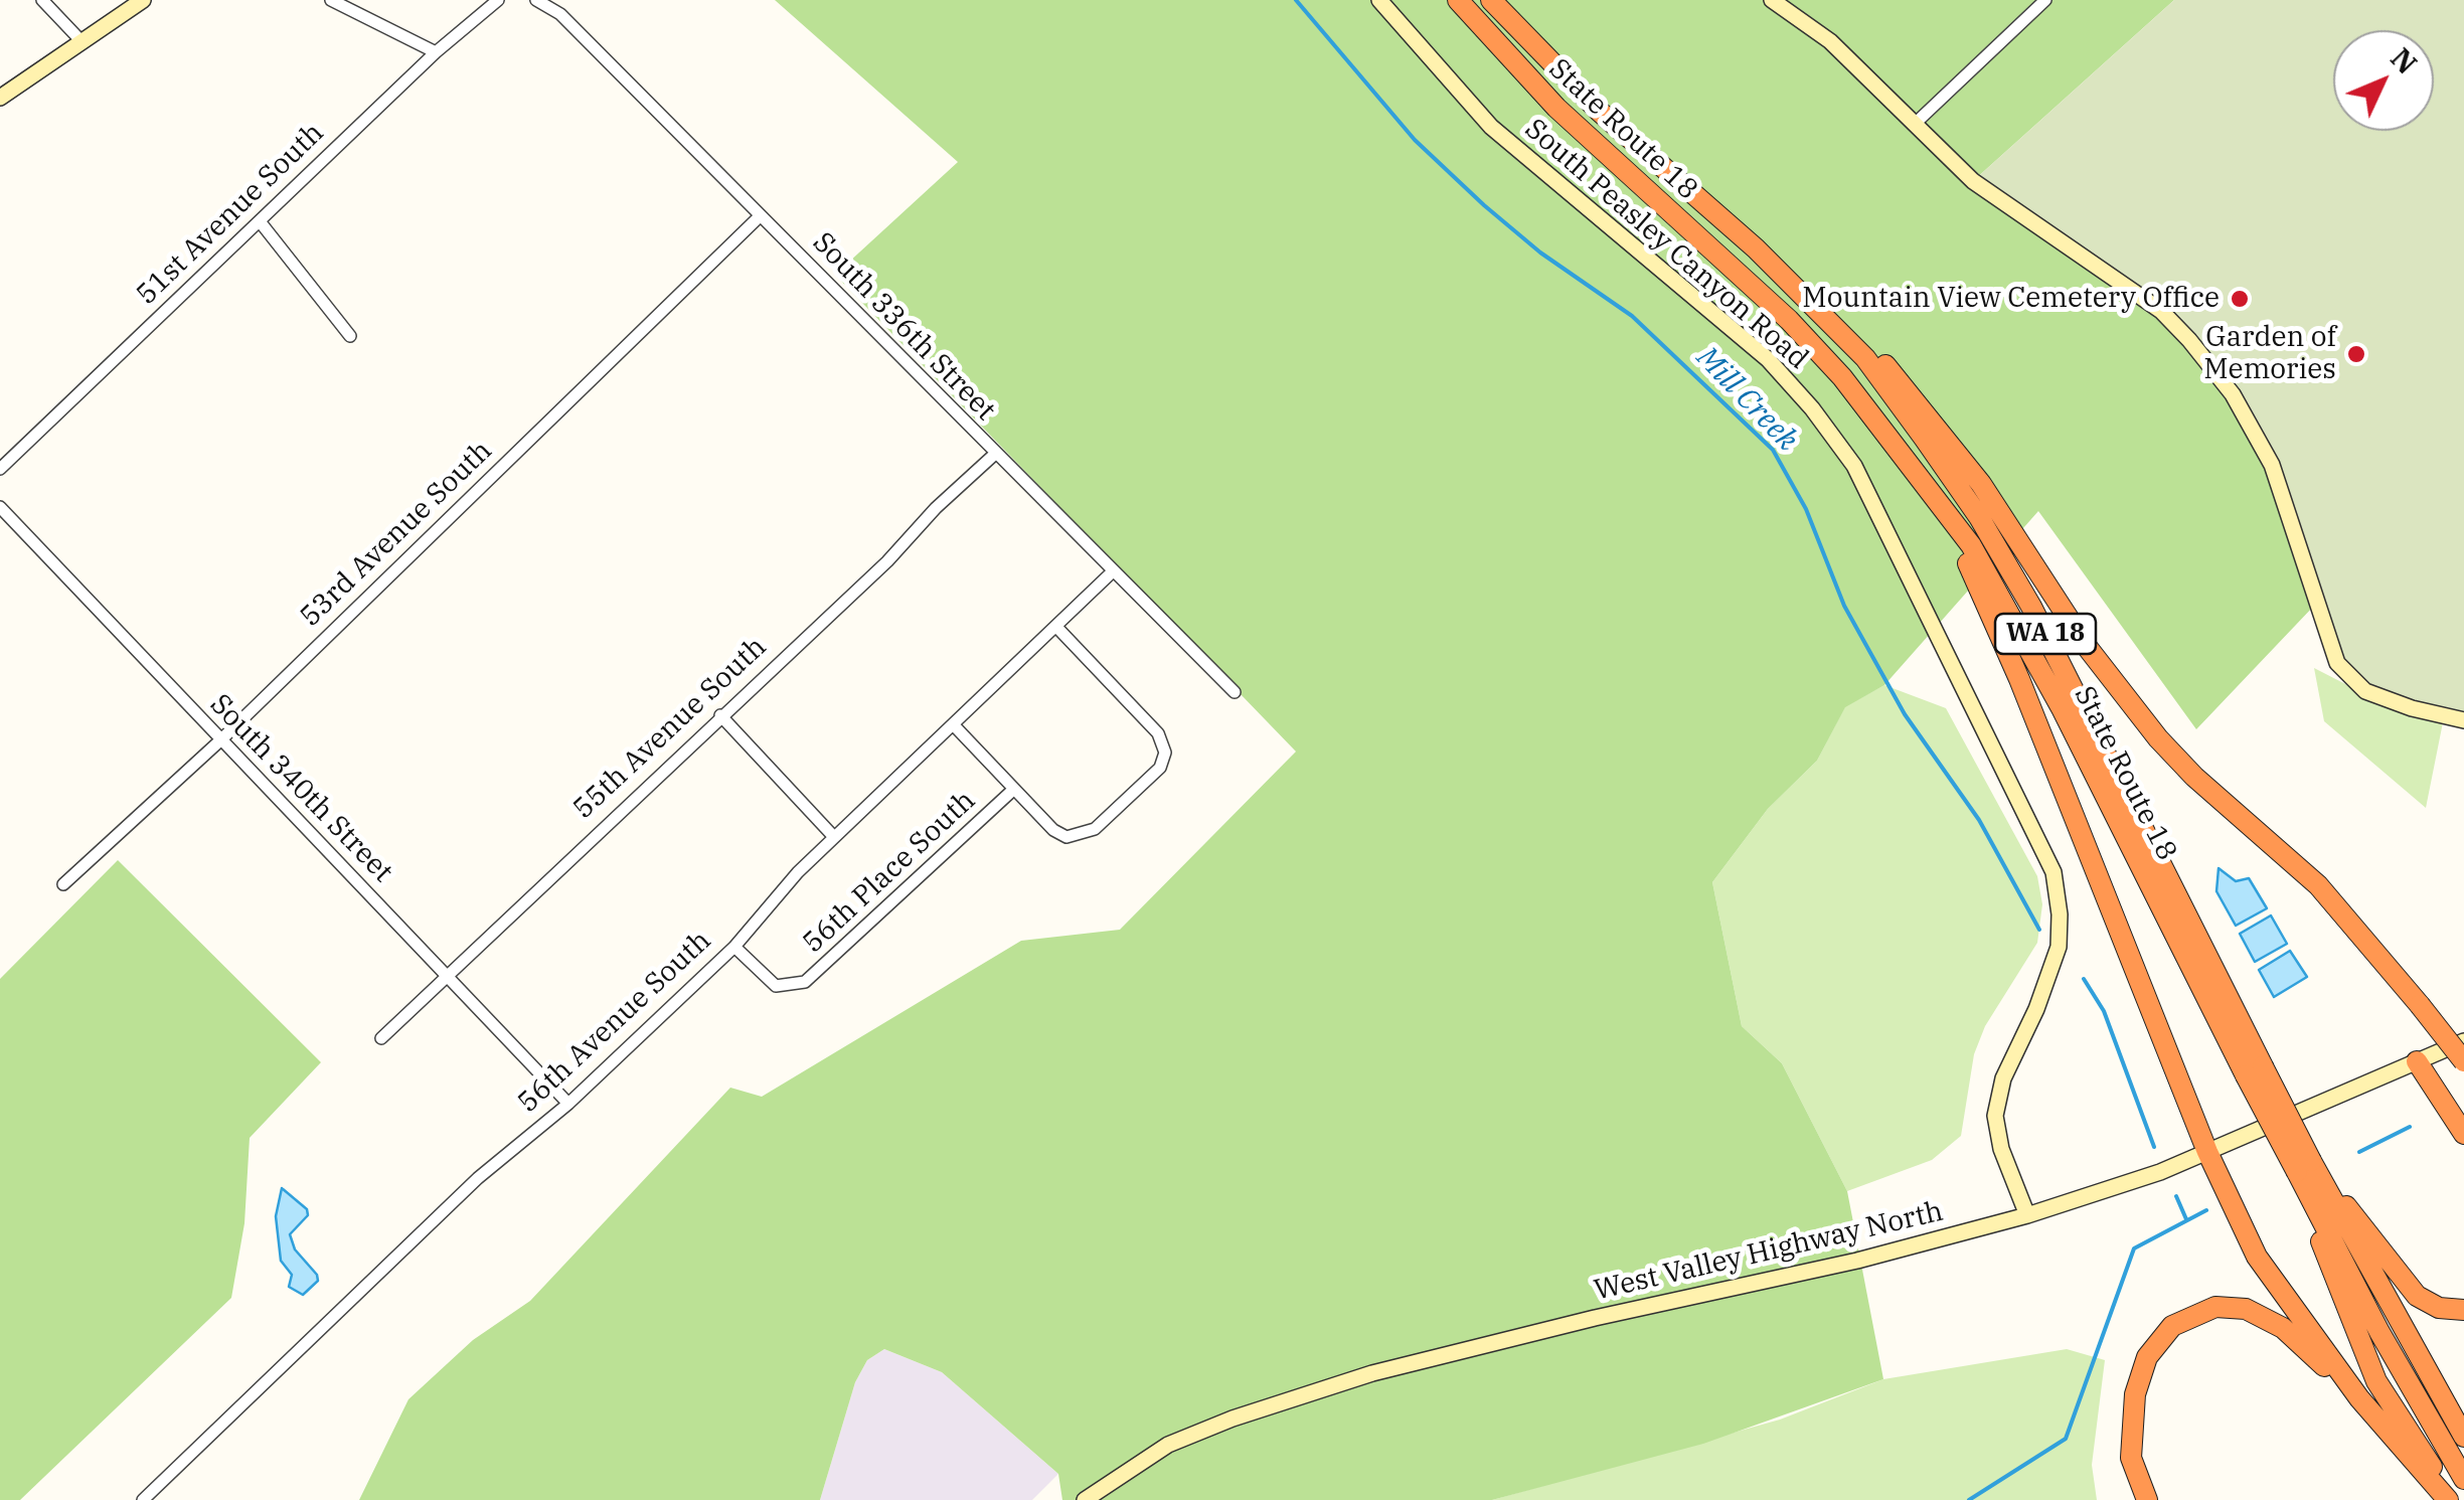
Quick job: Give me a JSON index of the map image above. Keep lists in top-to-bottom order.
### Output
{
  "streets": {
    "highway": ["State Route 18", "WA 18"],
    "main road": ["South Peasley Canyon Road", "West Valley Highway North"],
    "street": [
      "51st Avenue South",
      "South 336th Street",
      "53rd Avenue South",
      "55th Avenue South",
      "South 340th Street",
      "56th Place South",
      "56th Avenue South"
    ]
  },
  "crossings": [
    ["South Peasley Canyon Road", "West Valley Highway North"],
    ["South 336th Street", "53rd Avenue South"],
    ["South 336th Street", "55th Avenue South"],
    ["South 336th Street", "56th Avenue South"],
    ["53rd Avenue South", "South 340th Street"],
    ["55th Avenue South", "South 340th Street"],
    ["South 340th Street", "56th Avenue South"],
    ["56th Place South", "56th Avenue South"]
  ],
  "water": ["Mill Creek"],
  "places": ["Mountain View Cemetery Office", "Garden of Memories"],
  "north": "top right"
}
